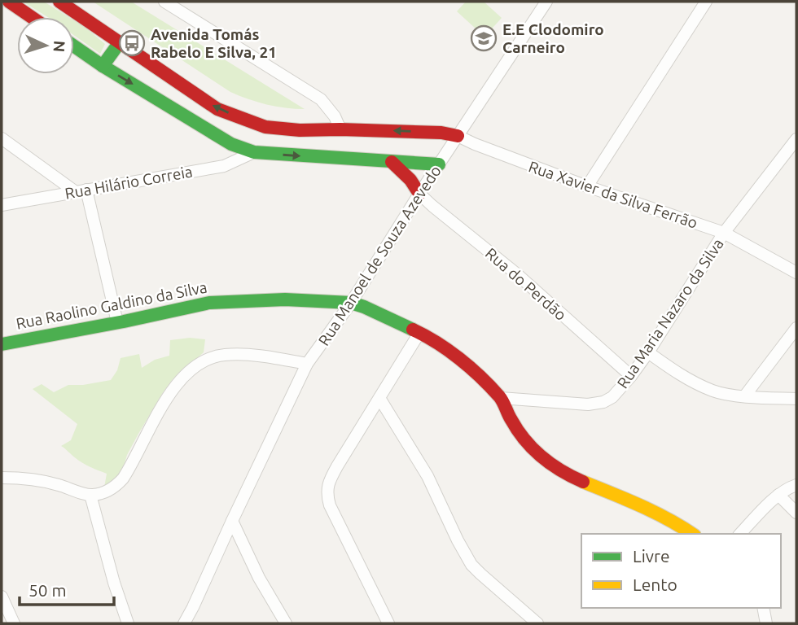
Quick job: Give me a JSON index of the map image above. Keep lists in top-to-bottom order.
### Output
{
  "streets": {
    "street": [
      "Rua Hilário Correia",
      "Rua Xavier da Silva Ferrão",
      "Rua Manoel de Souza Azevedo",
      "Rua do Perdão",
      "Rua Raolino Galdino da Silva",
      "Rua Maria Nazaro da Silva"
    ]
  },
  "crossings": [
    ["Rua Xavier da Silva Ferrão", "Rua Manoel de Souza Azevedo"],
    ["Rua Xavier da Silva Ferrão", "Rua Maria Nazaro da Silva"],
    ["Rua Manoel de Souza Azevedo", "Rua do Perdão"],
    ["Rua Manoel de Souza Azevedo", "Rua Raolino Galdino da Silva"],
    ["Rua do Perdão", "Rua Maria Nazaro da Silva"],
    ["Rua Raolino Galdino da Silva", "Rua Maria Nazaro da Silva"]
  ],
  "places": {
    "school or university": ["E.E Clodomiro Carneiro"],
    "bus stop": ["Avenida Tomás Rabelo E Silva, 21"]
  },
  "legend": ["Livre", "Lento"],
  "scale_bar": "50 m",
  "north": "right"
}
